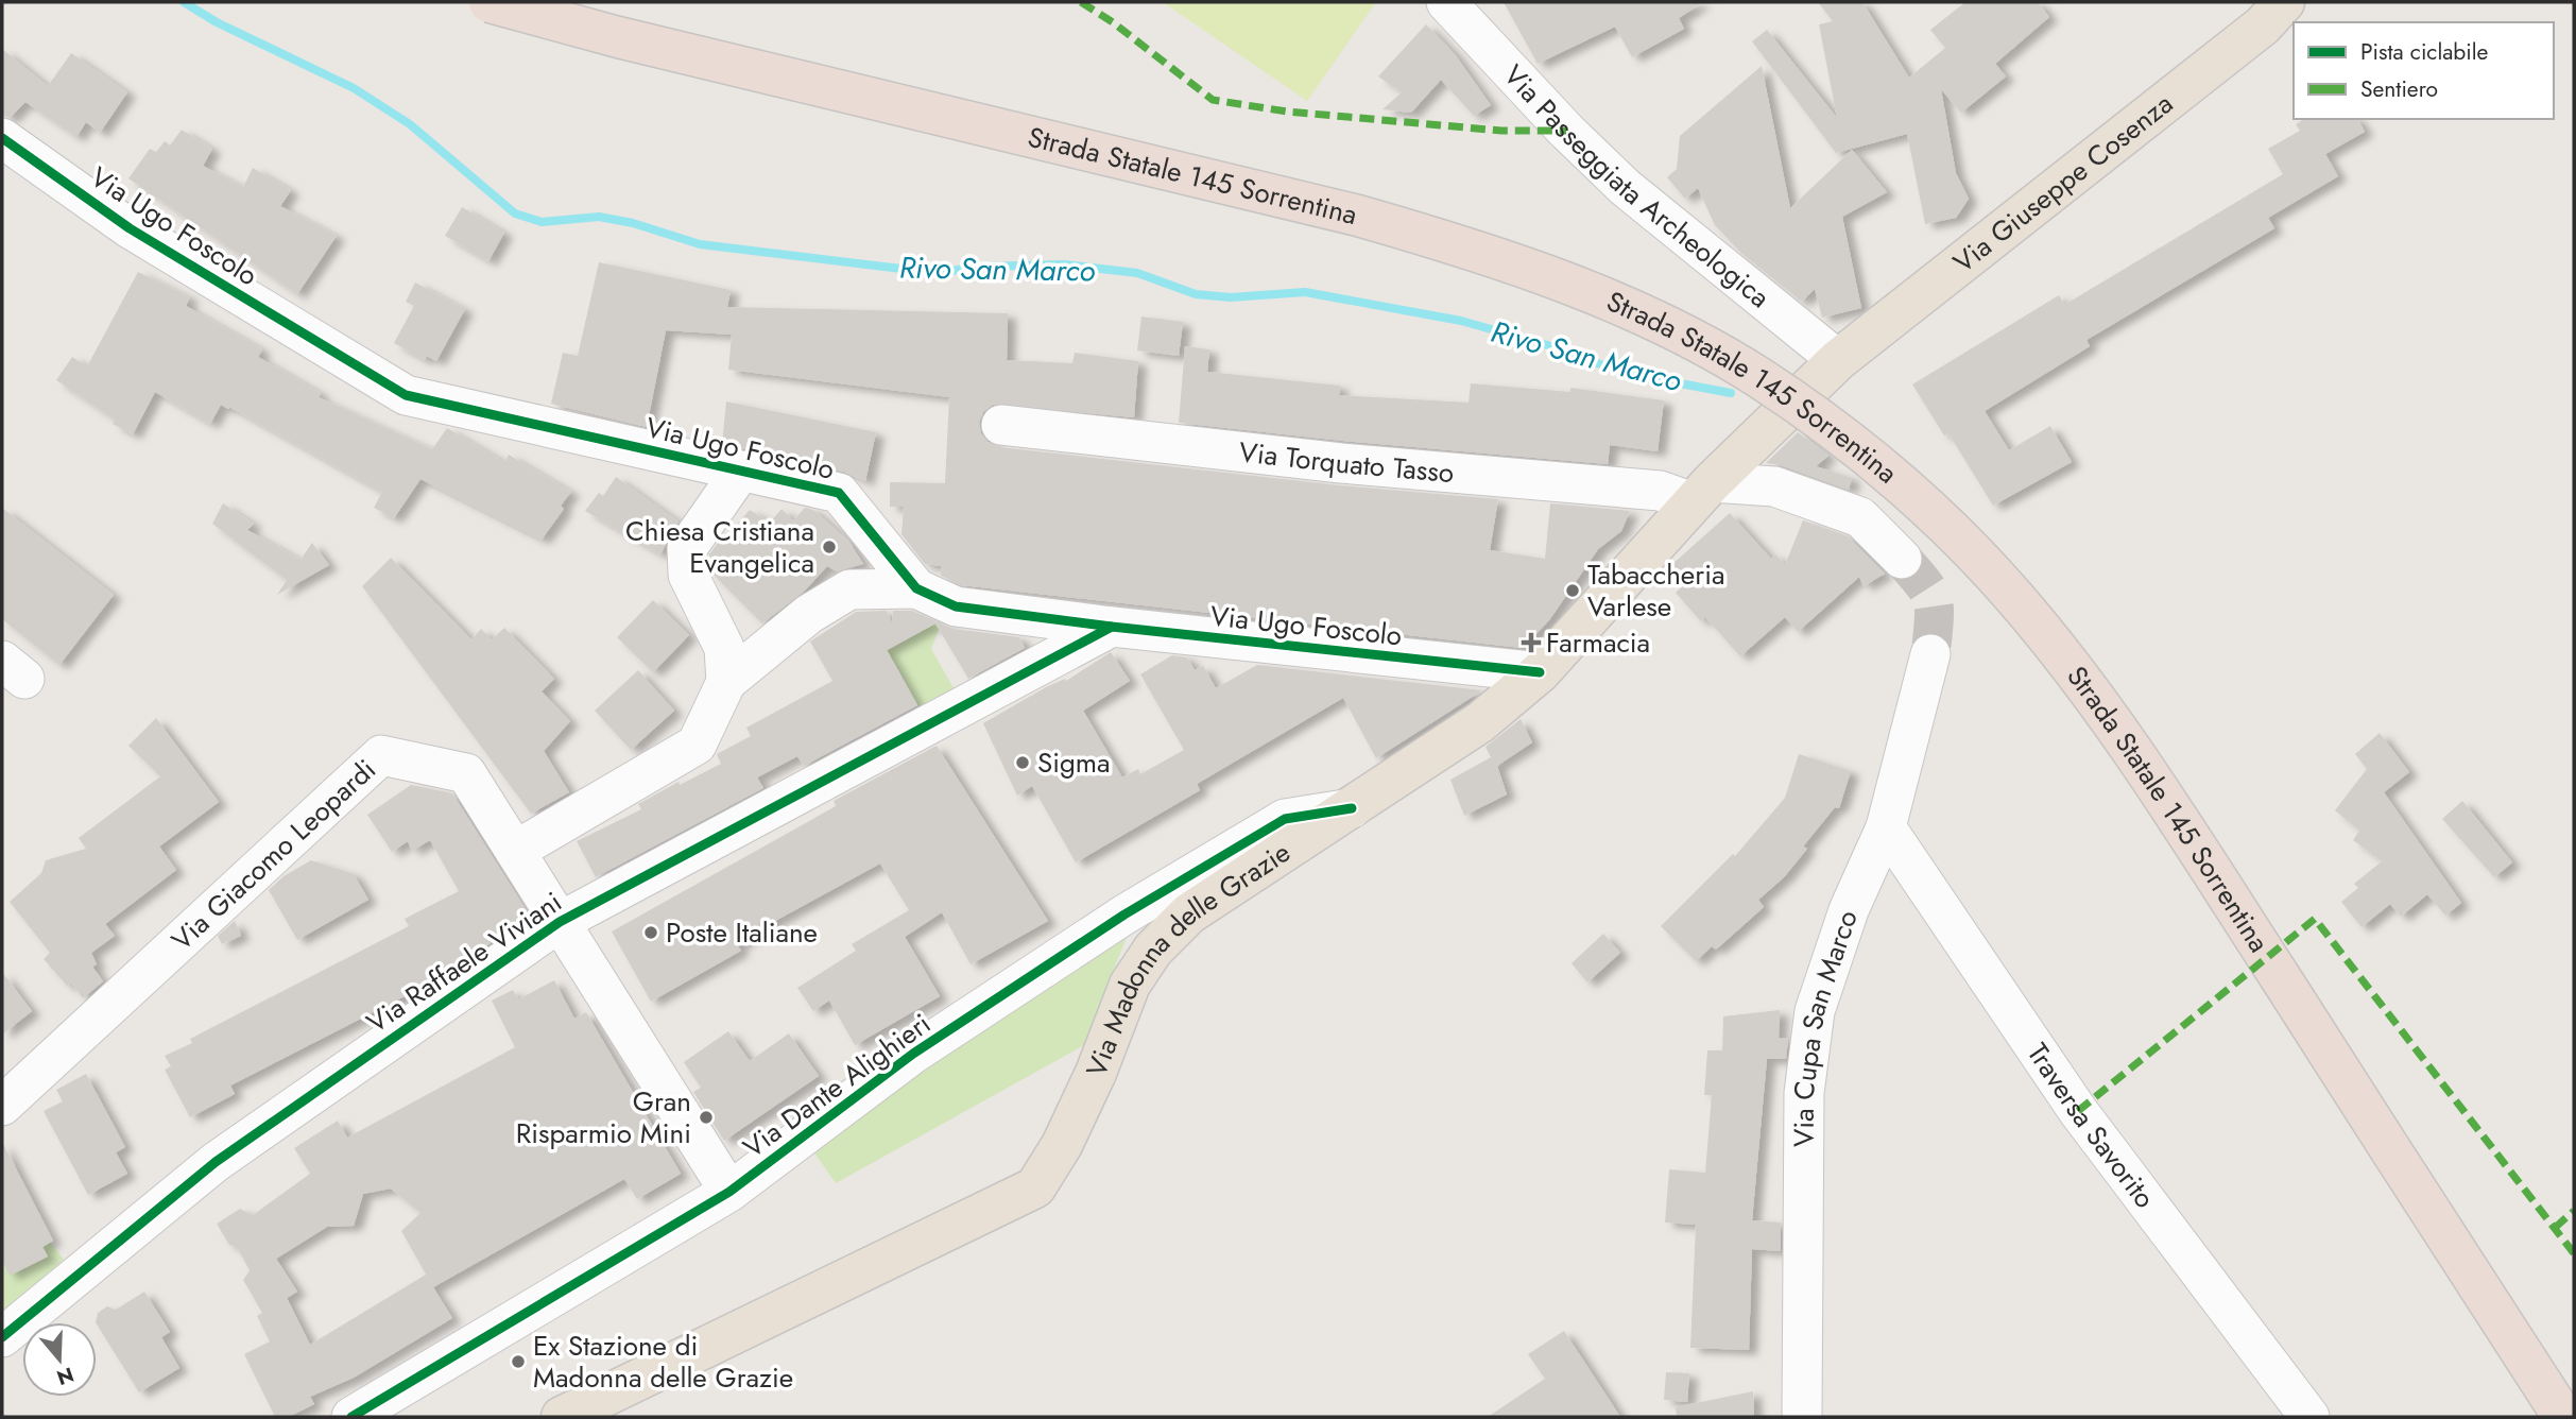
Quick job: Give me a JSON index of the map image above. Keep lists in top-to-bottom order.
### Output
{
  "streets": {
    "highway": ["Strada Statale 145 Sorrentina"],
    "main road": ["Via Giuseppe Cosenza", "Via Madonna delle Grazie"],
    "street": [
      "Via Passeggiata Archeologica",
      "Via Ugo Foscolo",
      "Via Torquato Tasso",
      "Via Giacomo Leopardi",
      "Via Raffaele Viviani",
      "Via Cupa San Marco",
      "Via Dante Alighieri",
      "Traversa Savorito"
    ]
  },
  "crossings": [
    ["Via Giuseppe Cosenza", "Via Passeggiata Archeologica"],
    ["Via Giuseppe Cosenza", "Via Madonna delle Grazie"],
    ["Via Passeggiata Archeologica", "Via Madonna delle Grazie"],
    ["Via Ugo Foscolo", "Via Raffaele Viviani"],
    ["Via Ugo Foscolo", "Via Madonna delle Grazie"],
    ["Via Torquato Tasso", "Via Madonna delle Grazie"],
    ["Via Giacomo Leopardi", "Via Raffaele Viviani"],
    ["Via Giacomo Leopardi", "Via Dante Alighieri"],
    ["Via Madonna delle Grazie", "Via Dante Alighieri"],
    ["Via Cupa San Marco", "Traversa Savorito"]
  ],
  "water": ["Rivo San Marco"],
  "places": {
    "other": [
      "Chiesa Cristiana Evangelica",
      "Tabaccheria Varlese",
      "Sigma",
      "Poste Italiane",
      "Gran Risparmio Mini",
      "Ex Stazione di Madonna delle Grazie"
    ],
    "health": ["Farmacia"]
  },
  "legend": ["Pista ciclabile", "Sentiero"],
  "north": "bottom"
}
